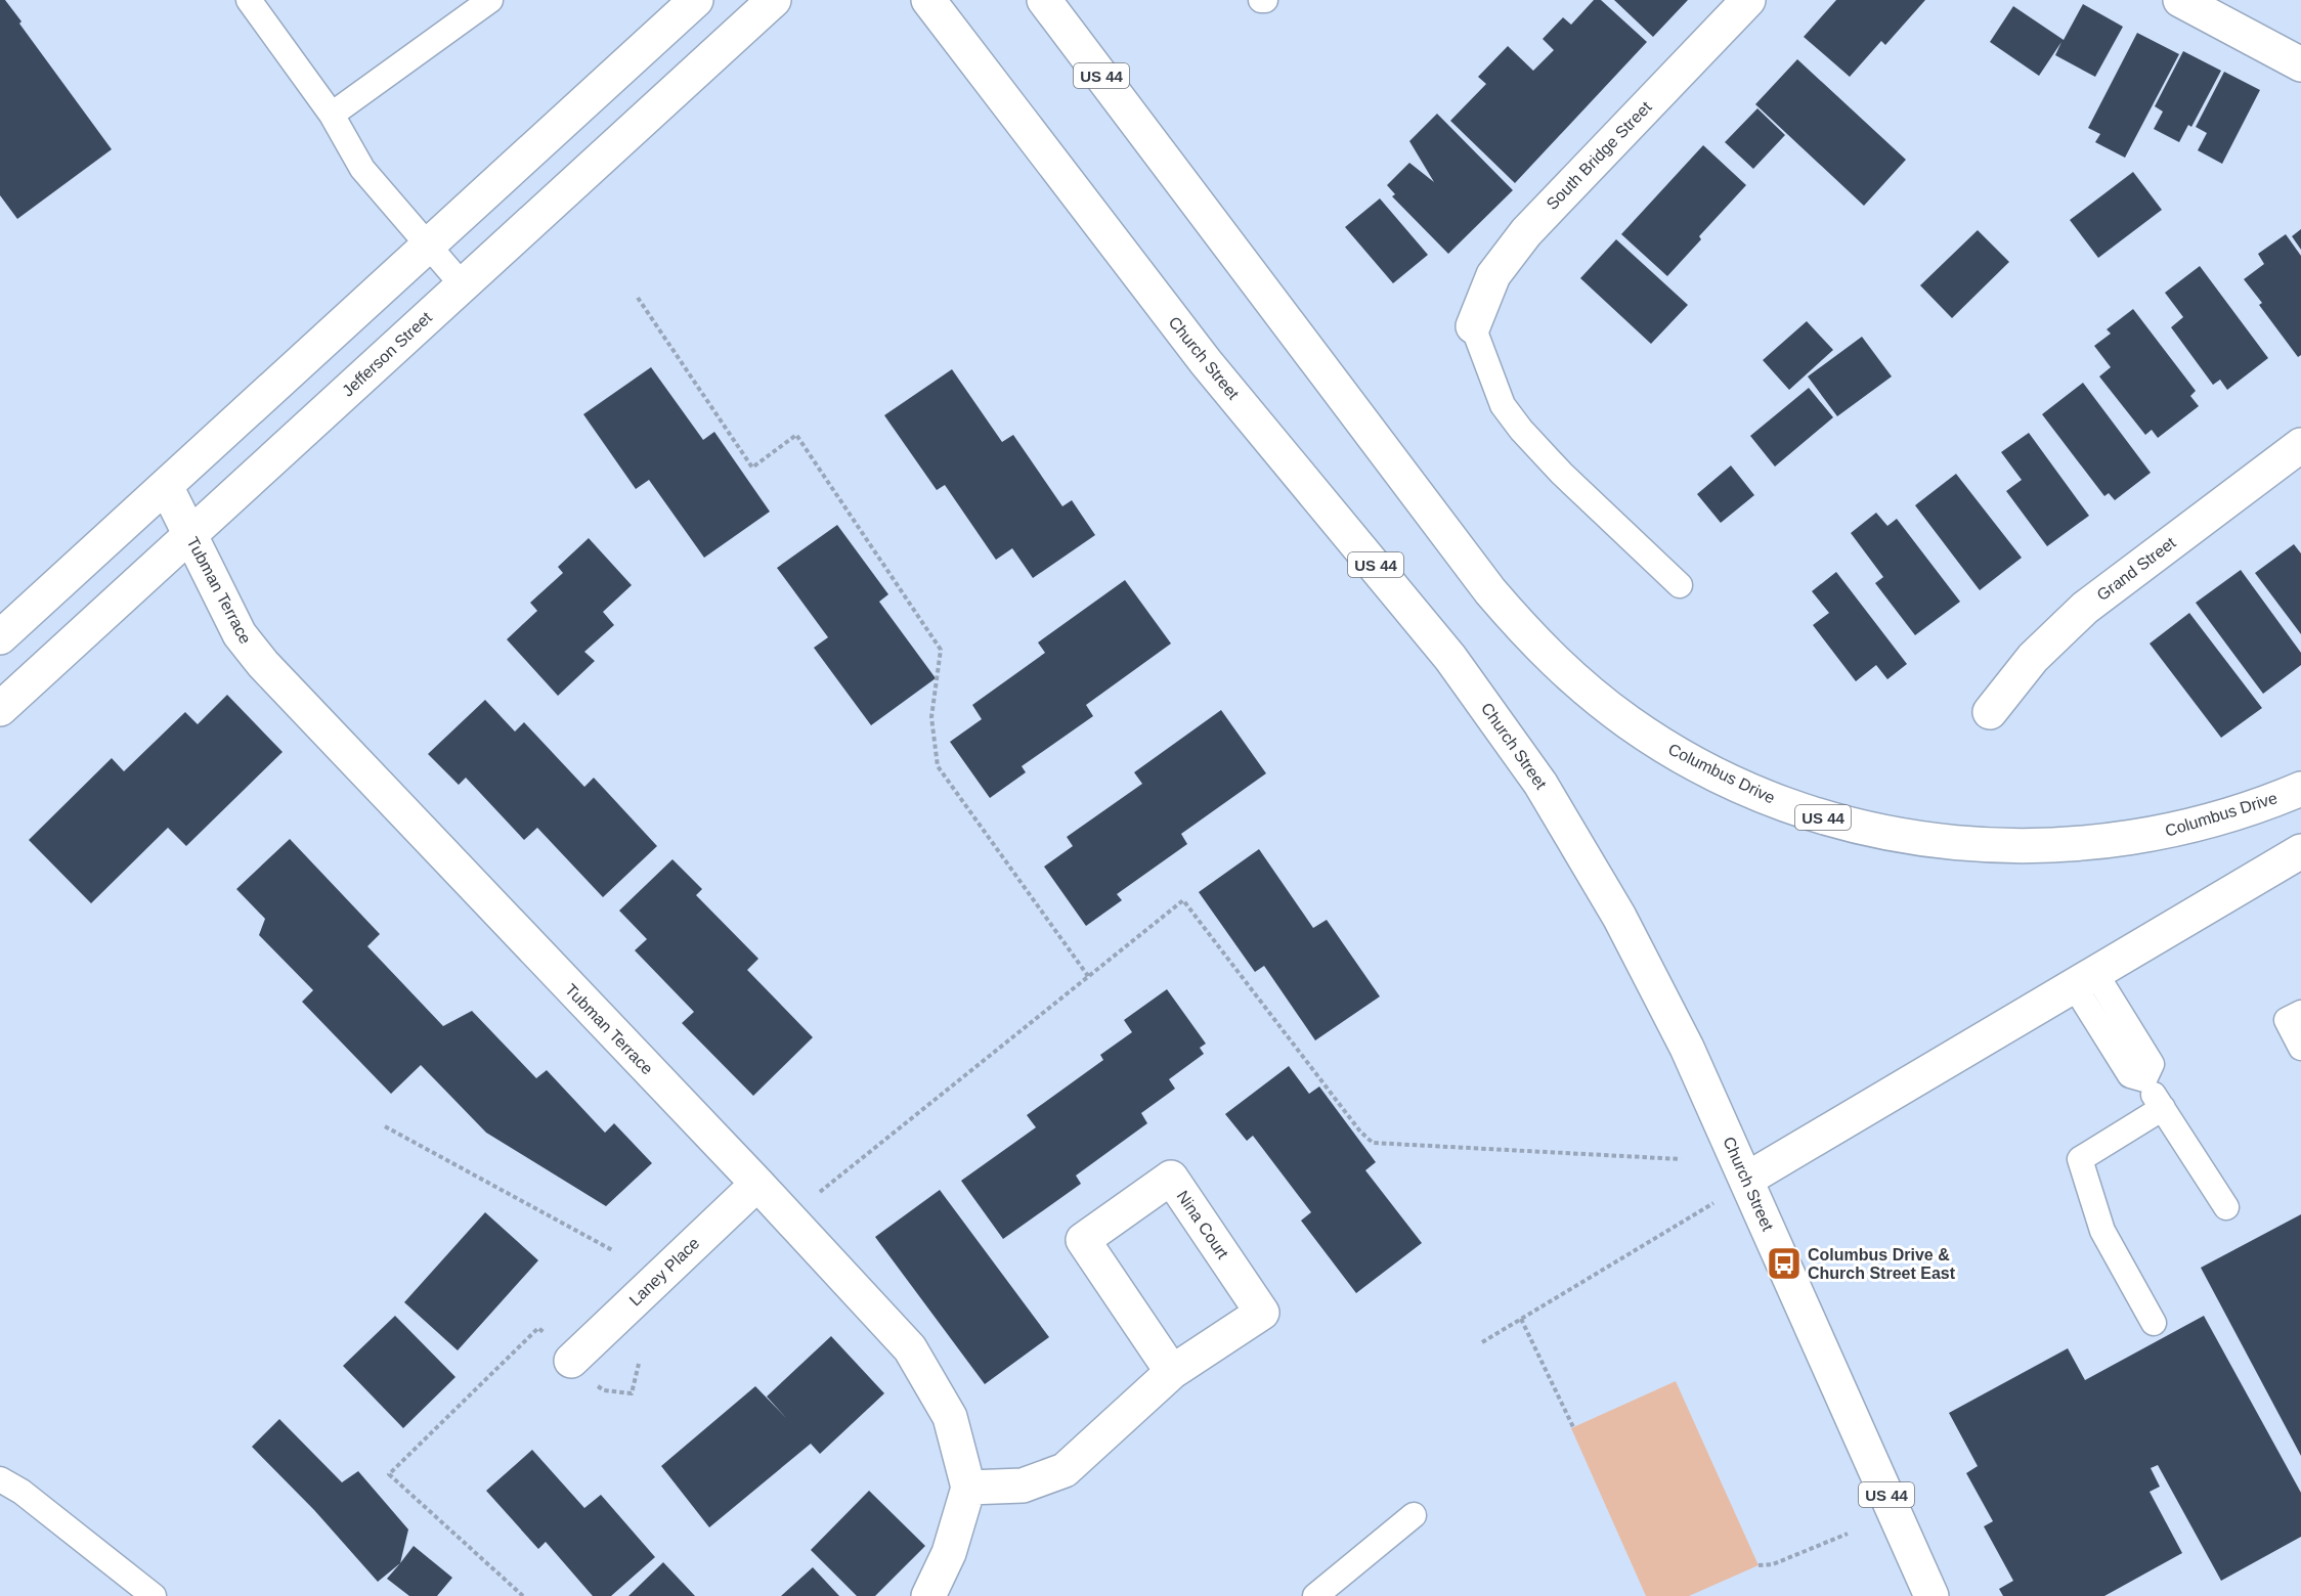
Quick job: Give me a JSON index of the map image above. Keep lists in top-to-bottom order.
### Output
{
  "streets": {
    "main road": [
      "US 44",
      "South Bridge Street",
      "Jefferson Street",
      "Church Street",
      "Grand Street",
      "Tubman Terrace",
      "Columbus Drive",
      "Nina Court",
      "Laney Place"
    ]
  },
  "crossings": [
    ["Jefferson Street", "Tubman Terrace"],
    ["Tubman Terrace", "Nina Court"],
    ["Tubman Terrace", "Laney Place"]
  ],
  "places": {
    "bus stop": ["Columbus Drive & Church Street East"]
  }
}
